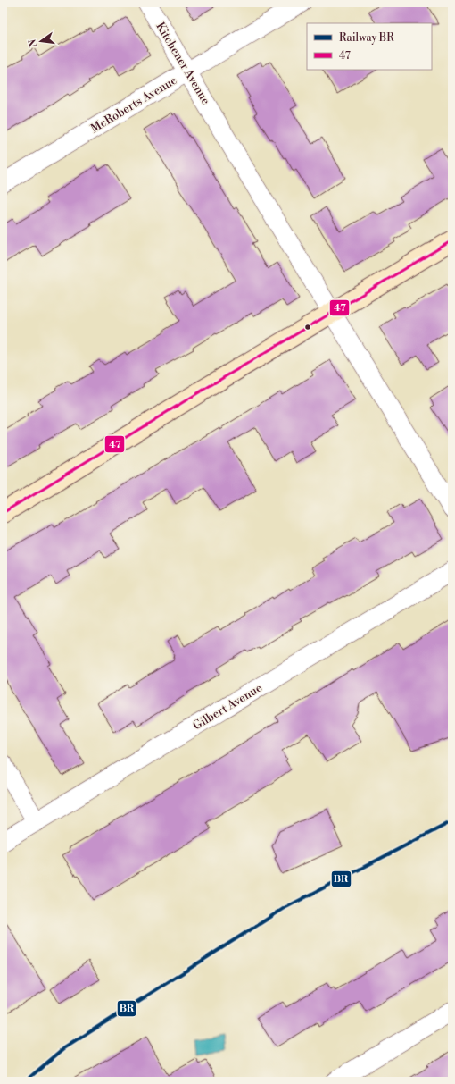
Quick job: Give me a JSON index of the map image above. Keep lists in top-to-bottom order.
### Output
{
  "streets": {
    "street": ["Kitchener Avenue", "McRoberts Avenue", "Gilbert Avenue"]
  },
  "crossings": [
    ["Kitchener Avenue", "McRoberts Avenue"]
  ],
  "lines": ["transit line 47", "rail line BR"],
  "legend": ["Railway BR", "47"],
  "north": "left"
}
